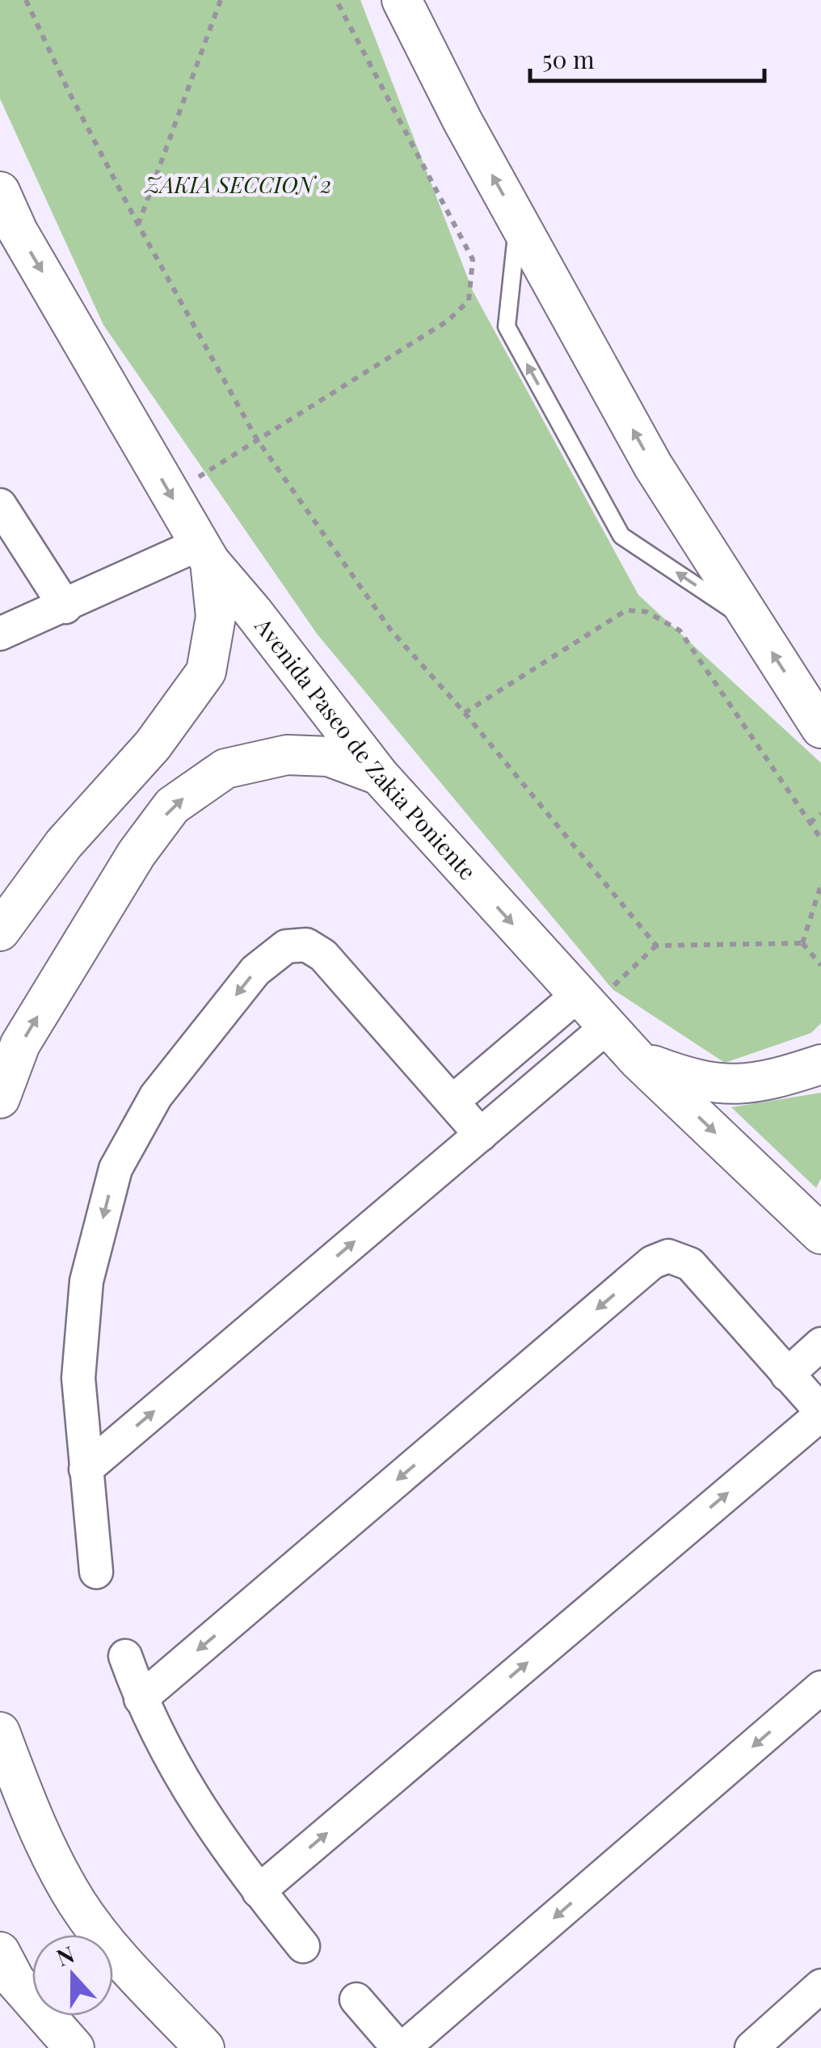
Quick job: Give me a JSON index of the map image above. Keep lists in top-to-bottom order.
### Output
{
  "streets": {
    "street": ["Avenida Paseo de Zakia Poniente"]
  },
  "one_way": ["Avenida Paseo de Zakia Poniente"],
  "parks": ["ZAKIA SECCION 2"],
  "scale_bar": "50 m",
  "north": "top"
}
